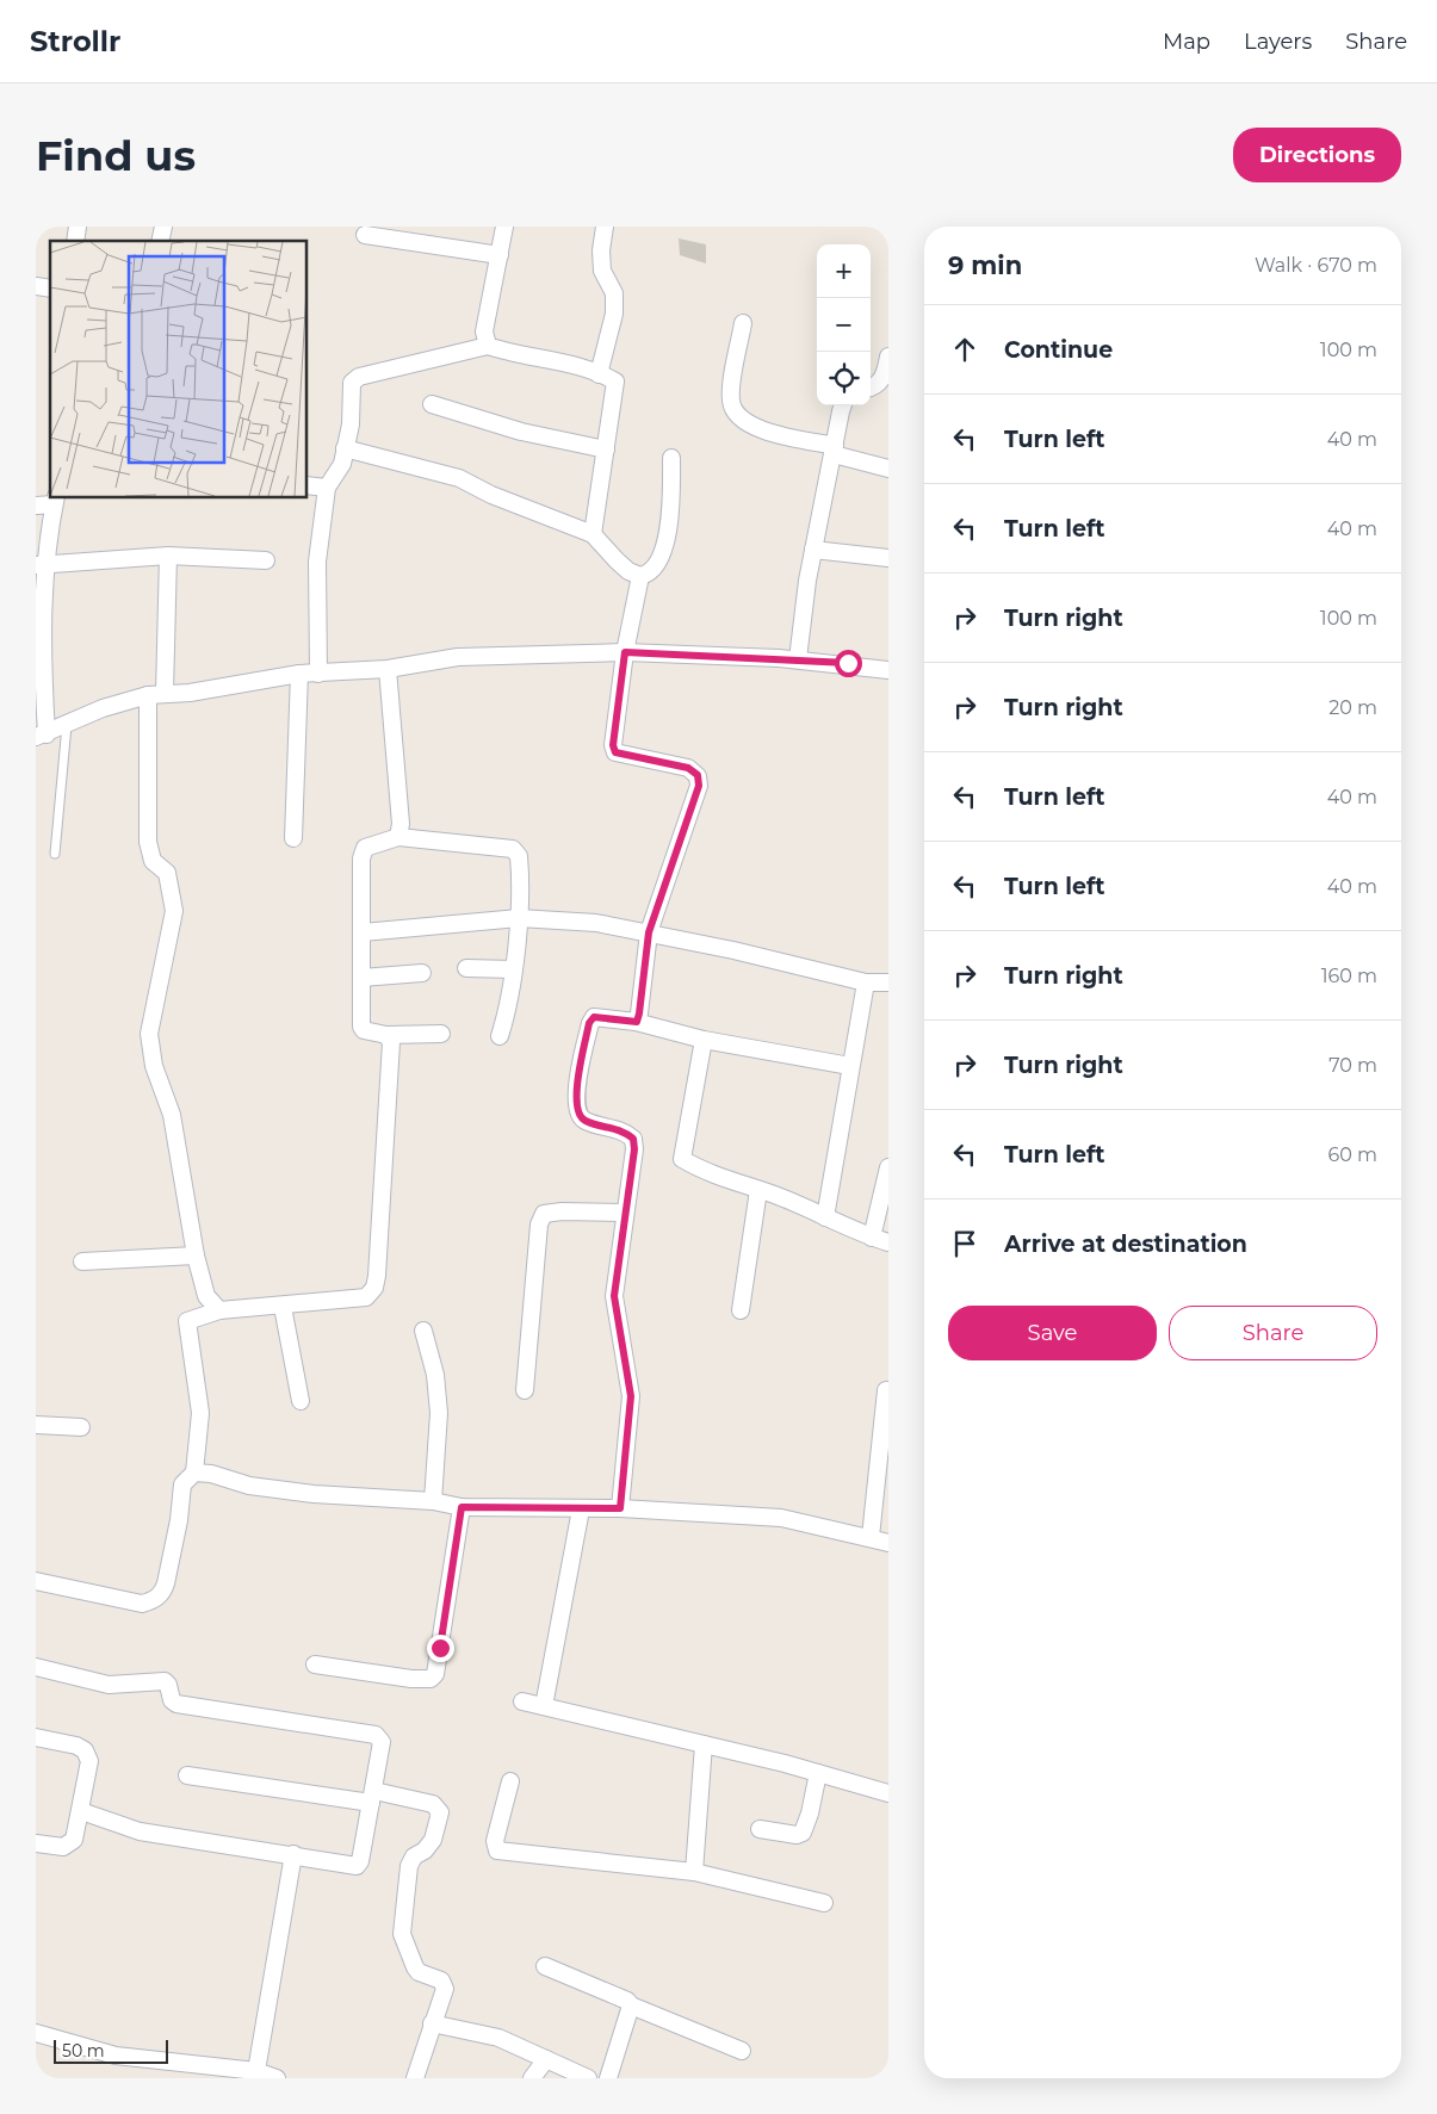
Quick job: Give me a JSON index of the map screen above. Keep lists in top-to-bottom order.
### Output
{
  "scale_bar": "50 m",
  "page": {
    "header": "Strollr",
    "nav": ["Map", "Layers", "Share"],
    "buttons": [
      "Directions",
      ["Save", "Share"]
    ],
    "title": "Find us",
    "heading": ["9 min", "Walk · 670 m"],
    "map_buttons": ["+", "−"],
    "list": [
      ["Continue", "100 m"],
      ["Turn left", "40 m"],
      ["Turn left", "40 m"],
      ["Turn right", "100 m"],
      ["Turn right", "20 m"],
      ["Turn left", "40 m"],
      ["Turn left", "40 m"],
      ["Turn right", "160 m"],
      ["Turn right", "70 m"],
      ["Turn left", "60 m"],
      "Arrive at destination"
    ],
    "scale": "50 m"
  }
}
